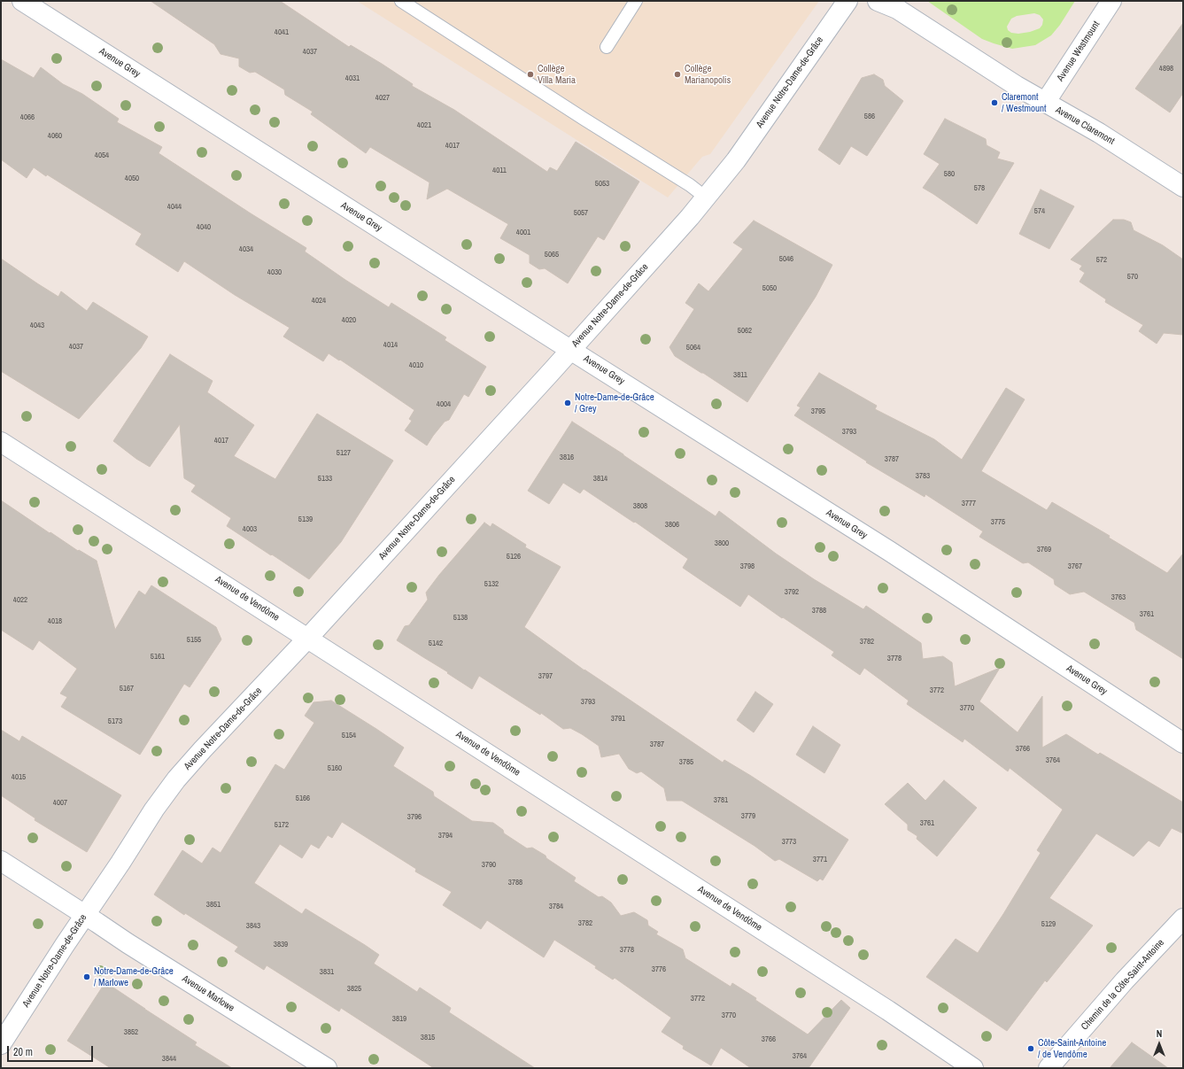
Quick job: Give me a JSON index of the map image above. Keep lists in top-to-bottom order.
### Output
{
  "streets": {
    "street": [
      "Avenue Westmount",
      "Avenue Grey",
      "Avenue Notre-Dame-de-Grâce",
      "Avenue Claremont",
      "Avenue de Vendôme",
      "Chemin de la Côte-Saint-Antoine",
      "Avenue Marlowe"
    ]
  },
  "crossings": [
    ["Avenue Westmount", "Avenue Claremont"],
    ["Avenue Grey", "Avenue Notre-Dame-de-Grâce"],
    ["Avenue Notre-Dame-de-Grâce", "Avenue de Vendôme"],
    ["Avenue Notre-Dame-de-Grâce", "Avenue Marlowe"]
  ],
  "places": [
    "Collège Villa Maria",
    "Collège Marianopolis",
    "Claremont / Westmount",
    "Notre-Dame-de-Grâce / Grey",
    "Notre-Dame-de-Grâce / Marlowe",
    "Côte-Saint-Antoine / de Vendôme"
  ],
  "house_numbers": [
    "4041",
    "4037",
    "4898",
    "4031",
    "4027",
    "586",
    "4066",
    "4021",
    "4060",
    "4017",
    "4054",
    "4011",
    "580",
    "4050",
    "5053",
    "578",
    "4044",
    "574",
    "5057",
    "4040",
    "4001",
    "4034",
    "5065",
    "5046",
    "572",
    "4030",
    "570",
    "5050",
    "4024",
    "4020",
    "4043",
    "5062",
    "4014",
    "4037",
    "5064",
    "4010",
    "3811",
    "4004",
    "3795",
    "3793",
    "4017",
    "5127",
    "3816",
    "3787",
    "3783",
    "5133",
    "3814",
    "3777",
    "3808",
    "5139",
    "3775",
    "3806",
    "4003",
    "3800",
    "3769",
    "5126",
    "3798",
    "3767",
    "5132",
    "3792",
    "3763",
    "4022",
    "3788",
    "3761",
    "5138",
    "4018",
    "5155",
    "3782",
    "5142",
    "5161",
    "3778",
    "3797",
    "5167",
    "3772",
    "3793",
    "3770",
    "3791",
    "5173",
    "5154",
    "3787",
    "3766",
    "3764",
    "3785",
    "5160",
    "4015",
    "5166",
    "3781",
    "4007",
    "3779",
    "3796",
    "3761",
    "5172",
    "3794",
    "3773",
    "3771",
    "3790",
    "3788",
    "3851",
    "3784",
    "3782",
    "5129",
    "3843",
    "3839",
    "3778",
    "3776",
    "3831",
    "3825",
    "3772",
    "3770",
    "3819",
    "3852",
    "3815",
    "3766",
    "3764",
    "3844"
  ],
  "scale_bar": "20 m",
  "north": "top"
}
